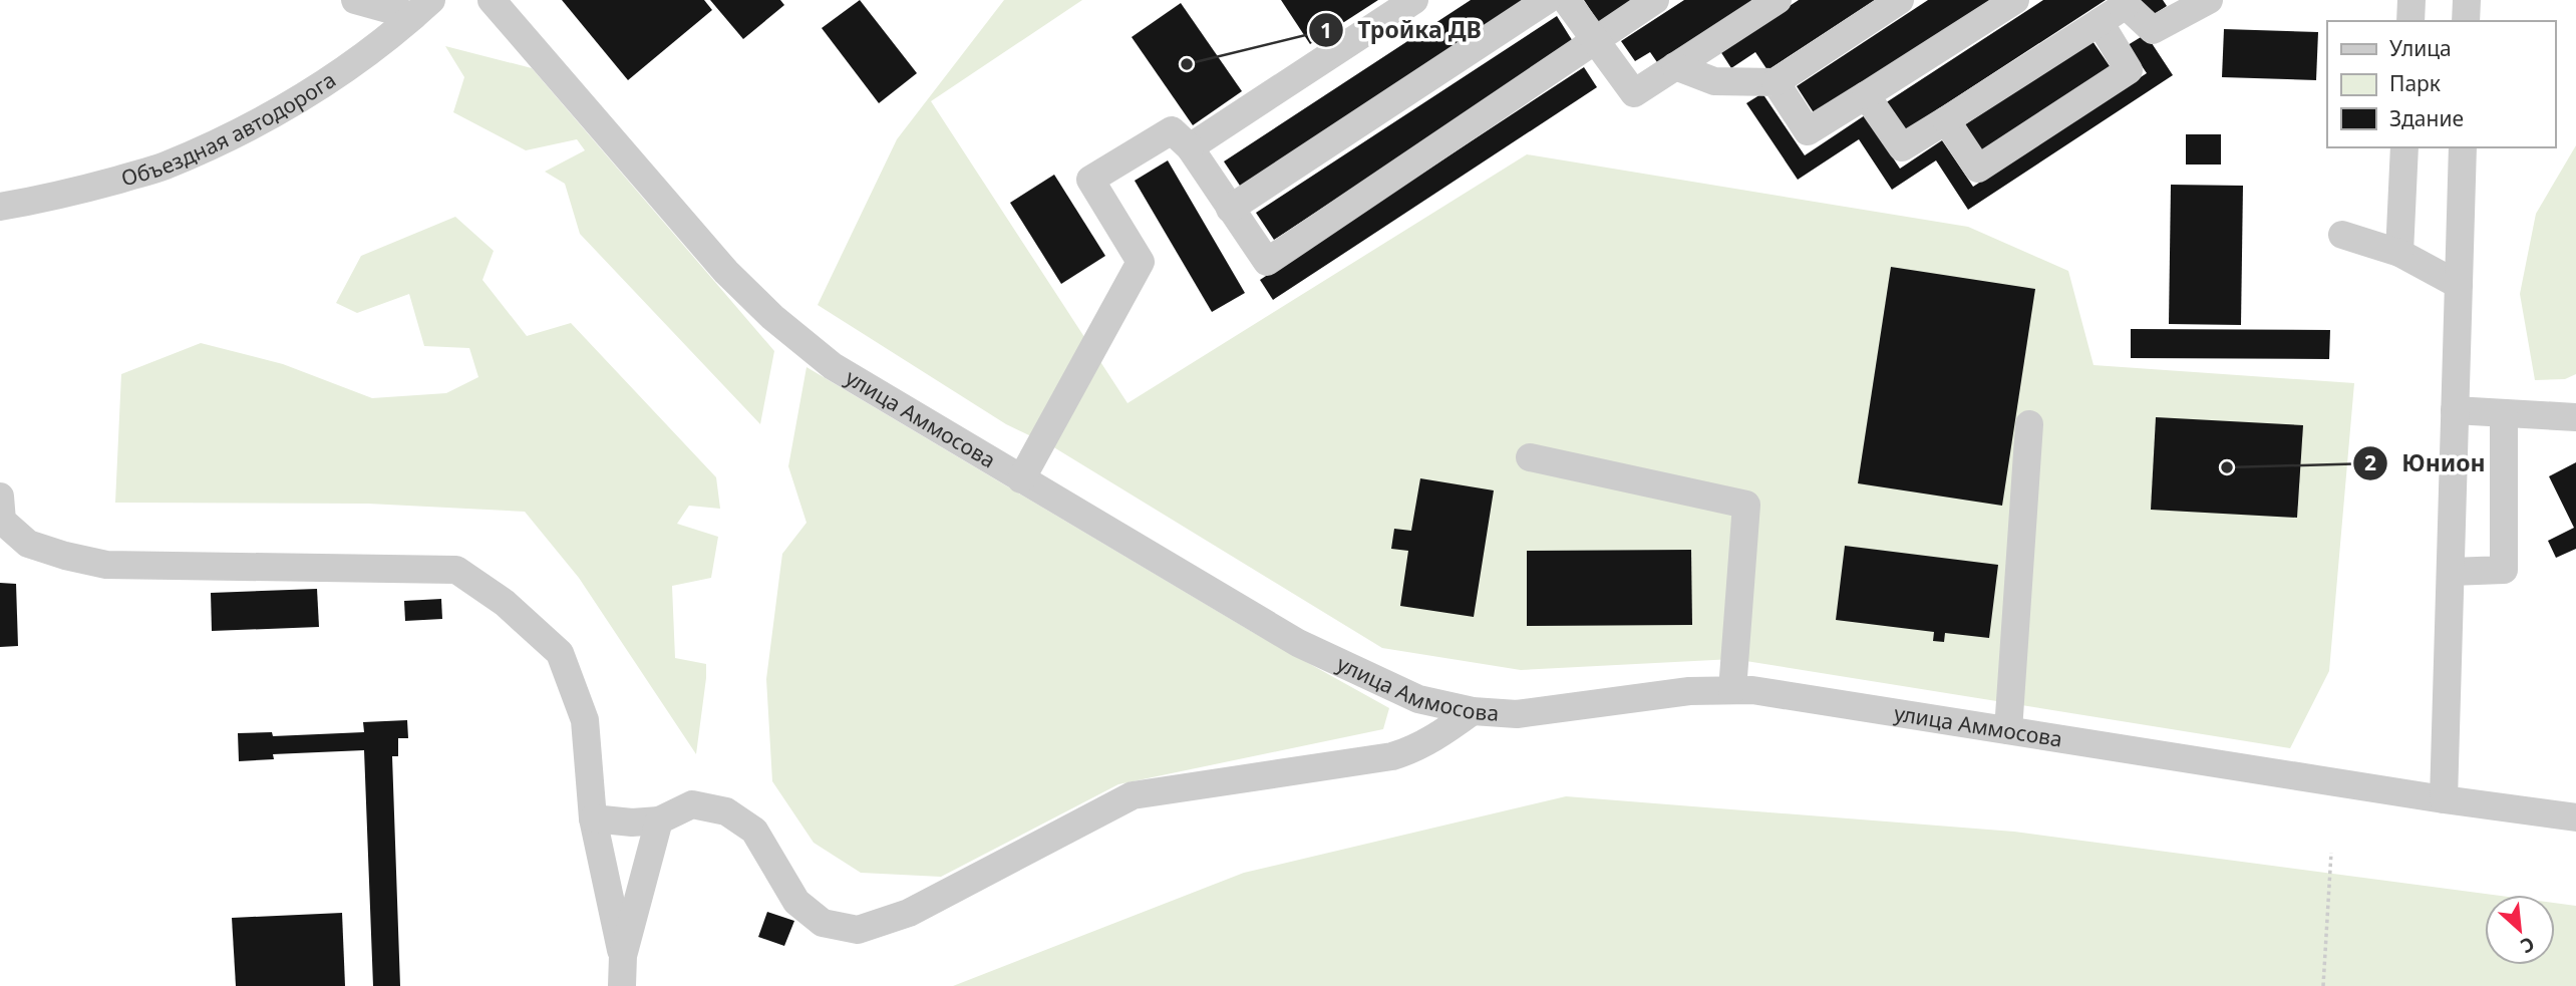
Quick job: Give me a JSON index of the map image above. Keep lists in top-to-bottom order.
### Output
{
  "streets": {
    "street": ["Объездная автодорога", "улица Аммосова"]
  },
  "places": ["Тройка ДВ", "Юнион"],
  "legend": ["Улица", "Парк", "Здание"],
  "north": "bottom right"
}
